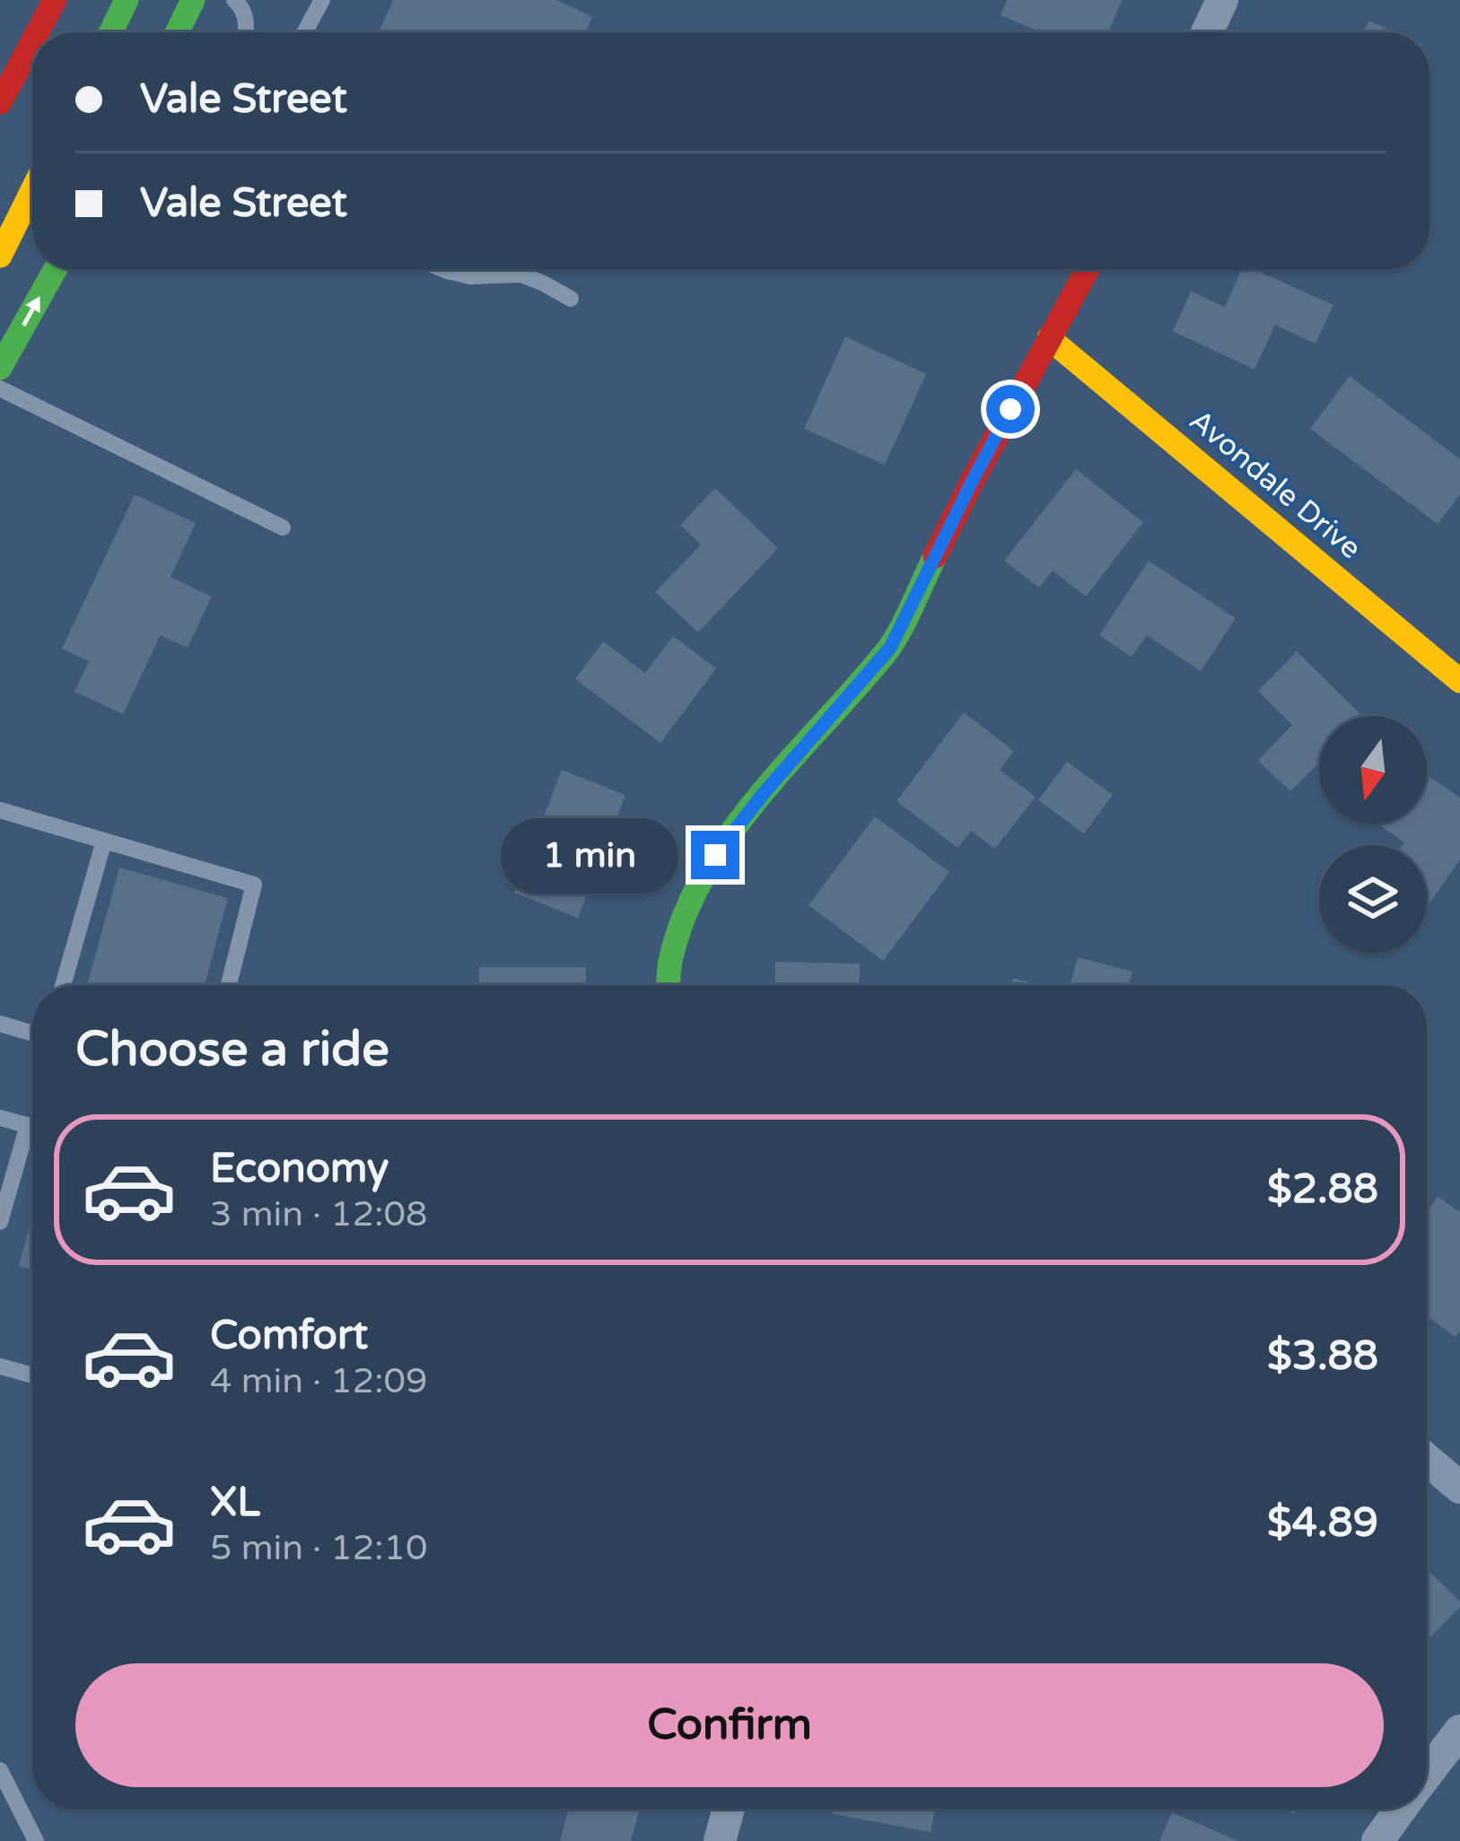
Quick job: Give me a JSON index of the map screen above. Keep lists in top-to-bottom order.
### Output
{
  "streets": {
    "main road": ["Avondale Drive"]
  },
  "north": "bottom",
  "page": {
    "banner": ["Vale Street", "Vale Street"],
    "bubble": "1 min",
    "heading": "Choose a ride",
    "list": [
      {
        "name": "Economy",
        "note": "3 min · 12:08",
        "value": "$2.88"
      },
      {
        "name": "Comfort",
        "note": "4 min · 12:09",
        "value": "$3.88"
      },
      {
        "name": "XL",
        "note": "5 min · 12:10",
        "value": "$4.89"
      }
    ],
    "buttons": "Confirm"
  }
}
